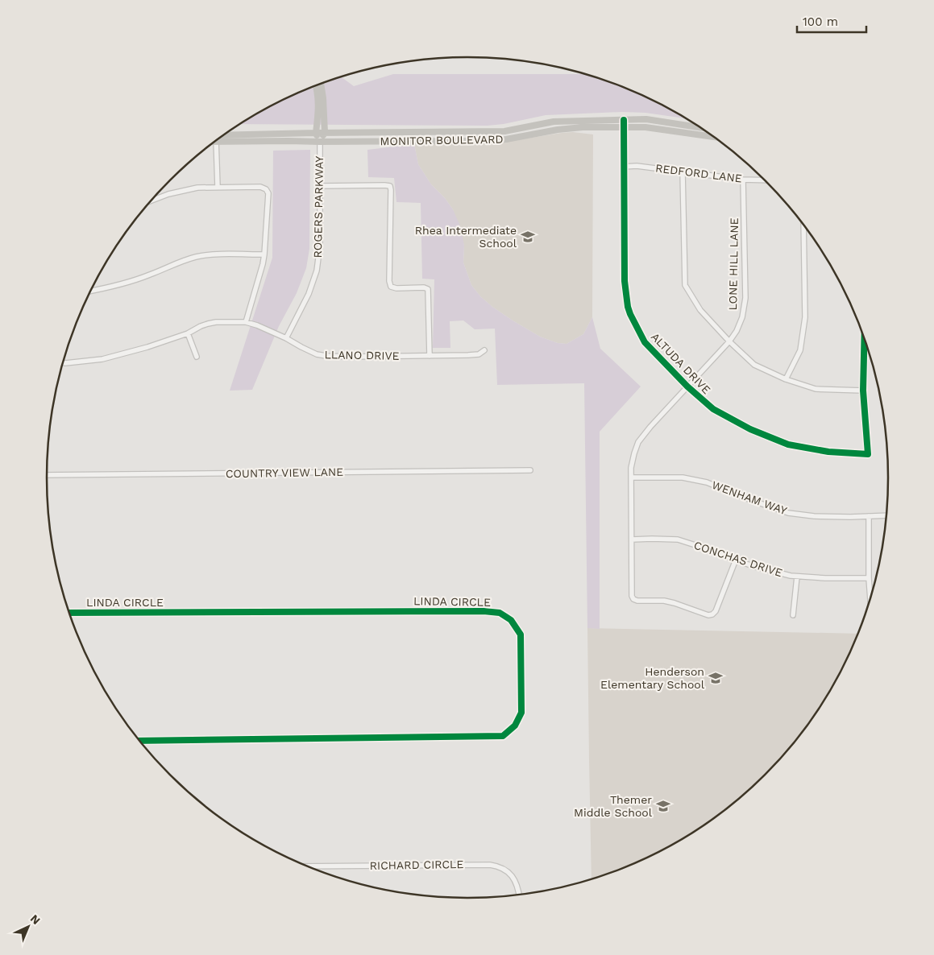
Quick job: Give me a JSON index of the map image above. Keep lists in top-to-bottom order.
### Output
{
  "streets": {
    "street": [
      "MONITOR BOULEVARD",
      "REDFORD LANE",
      "ROGERS PARKWAY",
      "LONE HILL LANE",
      "LLANO DRIVE",
      "ALTUDA DRIVE",
      "COUNTRY VIEW LANE",
      "WENHAM WAY",
      "CONCHAS DRIVE",
      "LINDA CIRCLE",
      "RICHARD CIRCLE"
    ]
  },
  "crossings": [
    ["MONITOR BOULEVARD", "ROGERS PARKWAY"],
    ["MONITOR BOULEVARD", "ALTUDA DRIVE"],
    ["REDFORD LANE", "LONE HILL LANE"],
    ["REDFORD LANE", "ALTUDA DRIVE"],
    ["ROGERS PARKWAY", "LLANO DRIVE"],
    ["LONE HILL LANE", "ALTUDA DRIVE"],
    ["LONE HILL LANE", "WENHAM WAY"],
    ["LONE HILL LANE", "CONCHAS DRIVE"]
  ],
  "places": {
    "school or university": ["Rhea Intermediate School", "Henderson Elementary School", "Themer Middle School"]
  },
  "scale_bar": "100 m",
  "north": "top right"
}
